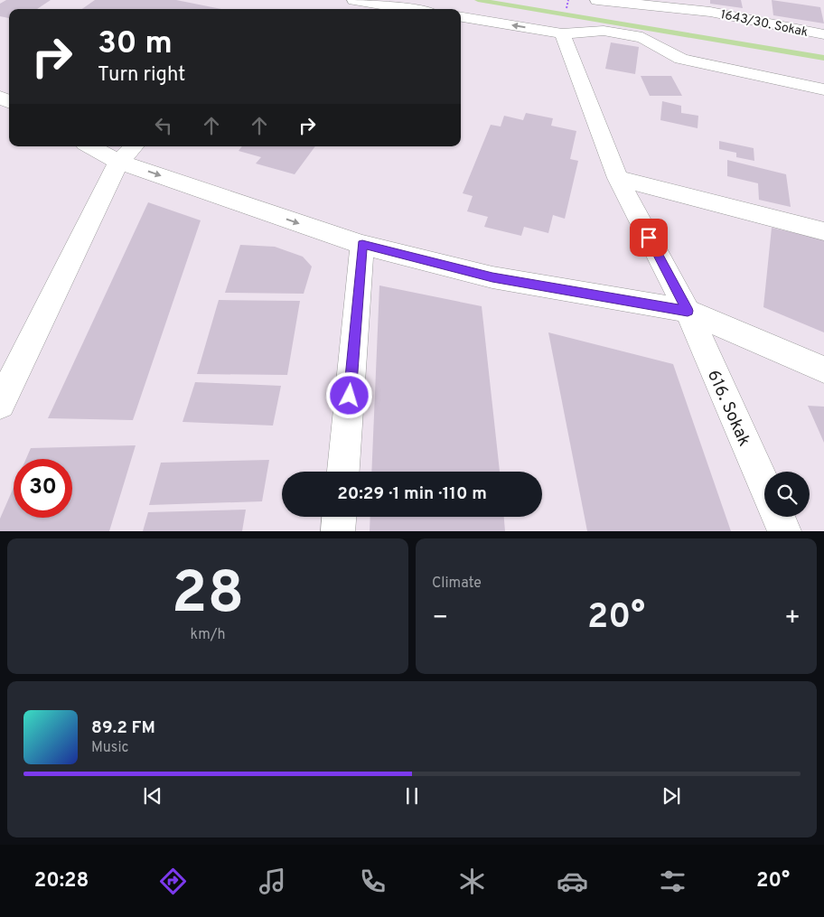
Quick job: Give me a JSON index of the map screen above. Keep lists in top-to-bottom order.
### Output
{
  "streets": {
    "street": ["1643/30. Sokak", "616. Sokak"]
  },
  "page": {
    "turn": ["30 m", "Turn right"],
    "limit": "30",
    "trip": "20:29 · 1 min · 110 m",
    "tile": [
      ["28", "km/h"],
      "Climate"
    ],
    "heat": ["−", "20°", "+"],
    "song": ["89.2 FM", "Music"],
    "tabs": ["20:28", "20°"]
  }
}
